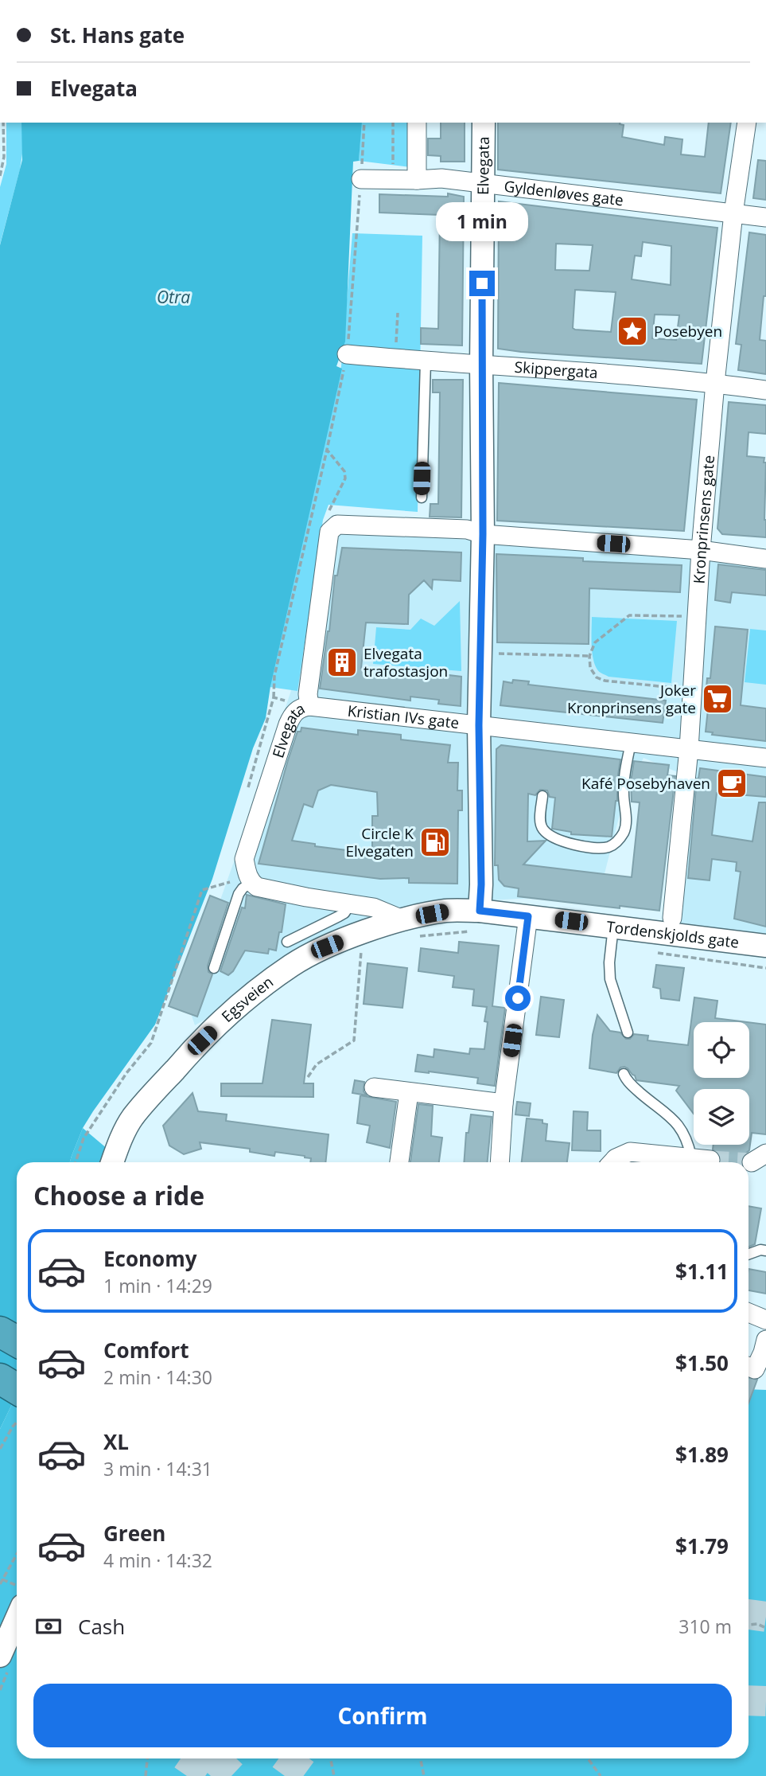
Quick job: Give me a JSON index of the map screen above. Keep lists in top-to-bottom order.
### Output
{
  "streets": {
    "street": [
      "Elvegata",
      "Gyldenløves gate",
      "Skippergata",
      "Kronprinsens gate",
      "Kristian IVs gate",
      "Tordenskjolds gate",
      "Egsveien"
    ]
  },
  "crossings": [
    ["Elvegata", "Gyldenløves gate"],
    ["Elvegata", "Skippergata"],
    ["Elvegata", "Kristian IVs gate"],
    ["Elvegata", "Tordenskjolds gate"],
    ["Gyldenløves gate", "Kronprinsens gate"],
    ["Skippergata", "Kronprinsens gate"],
    ["Kronprinsens gate", "Kristian IVs gate"],
    ["Tordenskjolds gate", "Egsveien"]
  ],
  "water": ["Otra"],
  "places": {
    "place": ["Posebyen"],
    "building": ["Elvegata trafostasjon"],
    "supermarket": ["Joker Kronprinsens gate"],
    "cafe": ["Kafé Posebyhaven"],
    "fuel station": ["Circle K Elvegaten"]
  },
  "page": {
    "banner": ["St. Hans gate", "Elvegata"],
    "bubble": "1 min",
    "heading": "Choose a ride",
    "list": [
      {
        "name": "Economy",
        "note": "1 min · 14:29",
        "value": "$1.11"
      },
      {
        "name": "Comfort",
        "note": "2 min · 14:30",
        "value": "$1.50"
      },
      {
        "name": "XL",
        "note": "3 min · 14:31",
        "value": "$1.89"
      },
      {
        "name": "Green",
        "note": "4 min · 14:32",
        "value": "$1.79"
      }
    ],
    "pay": ["Cash", "310 m"],
    "buttons": "Confirm"
  }
}
